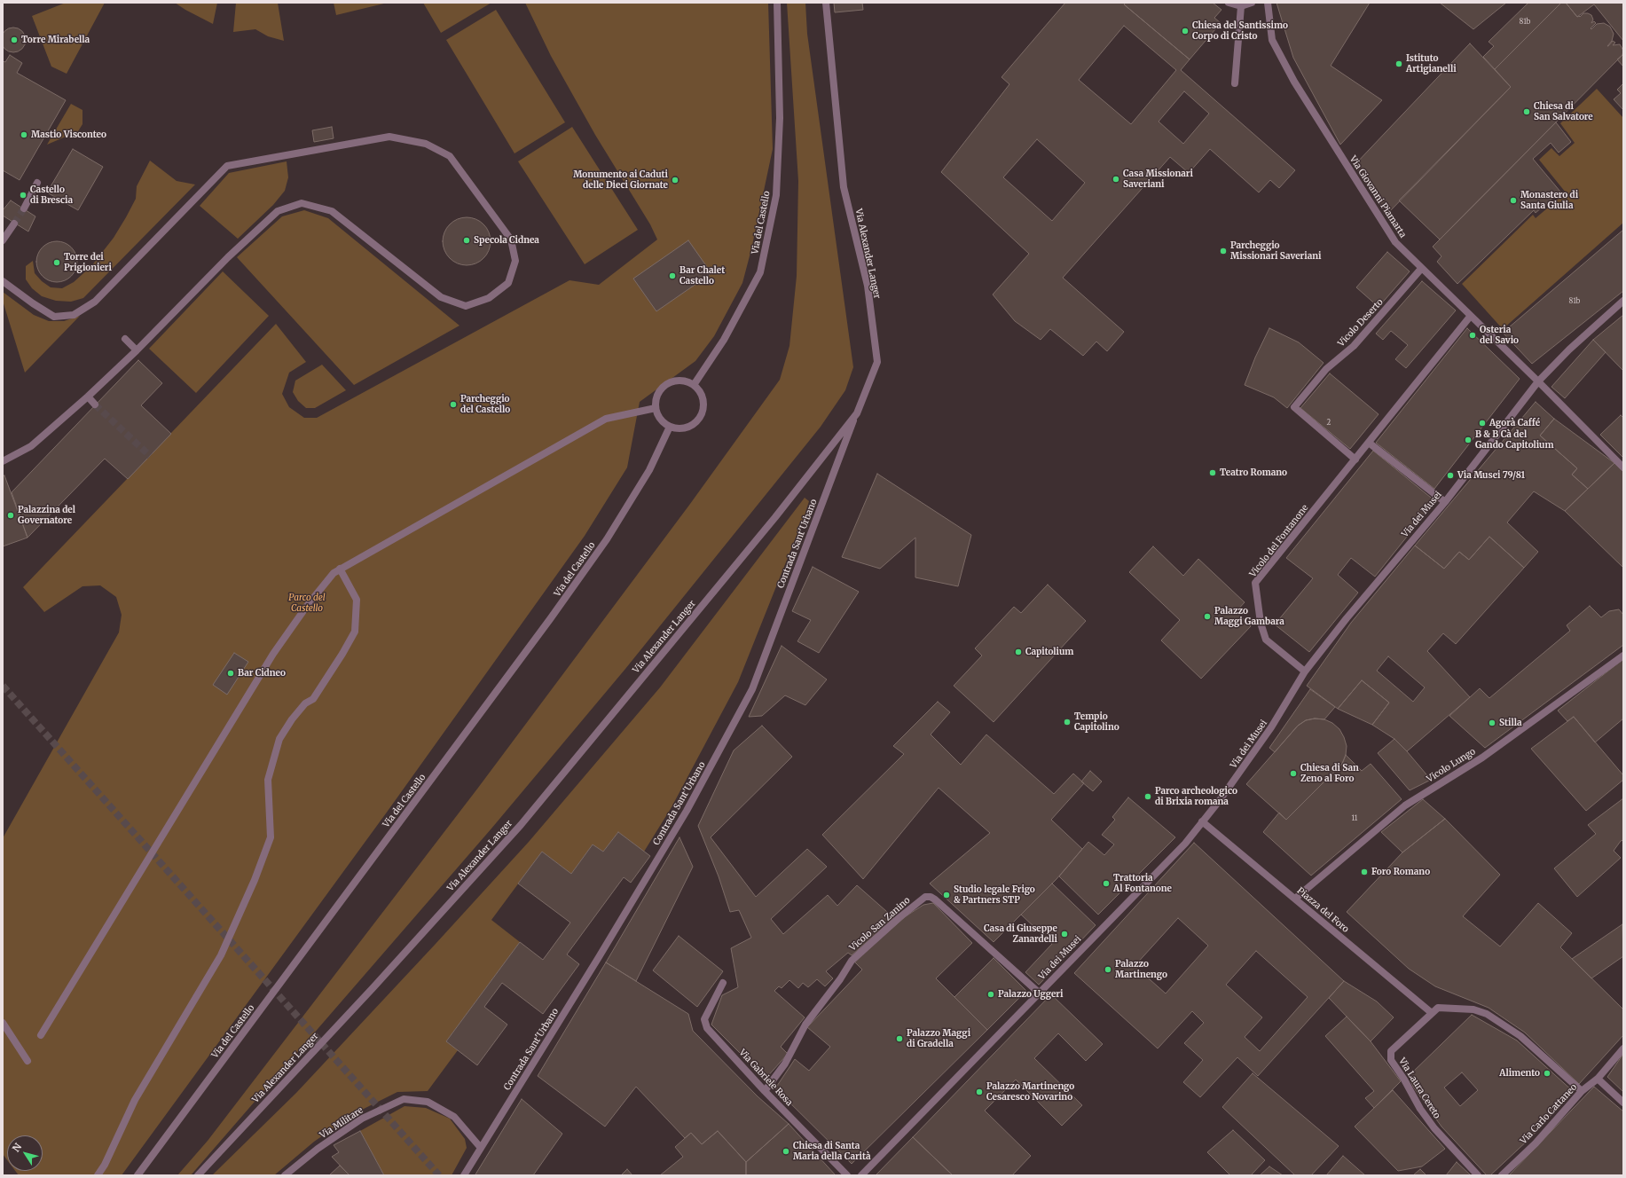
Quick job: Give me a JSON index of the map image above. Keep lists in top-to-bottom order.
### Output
{
  "streets": {
    "street": [
      "Via Giovanni Piamarta",
      "Via del Castello",
      "Via Alexander Langer",
      "Vicolo Deserto",
      "Via dei Musei",
      "Vicolo del Fontanone",
      "Contrada Sant'Urbano",
      "Vicolo Lungo",
      "Piazza del Foro",
      "Vicolo San Zanino",
      "Via Gabriele Rosa",
      "Via Laura Cereto",
      "Via Carlo Cattaneo",
      "Via Militare"
    ]
  },
  "crossings": [
    ["Via Giovanni Piamarta", "Vicolo Deserto"],
    ["Via Giovanni Piamarta", "Via dei Musei"],
    ["Via Giovanni Piamarta", "Vicolo del Fontanone"],
    ["Via Alexander Langer", "Contrada Sant'Urbano"],
    ["Vicolo Deserto", "Vicolo del Fontanone"],
    ["Via dei Musei", "Vicolo del Fontanone"],
    ["Via dei Musei", "Piazza del Foro"],
    ["Via dei Musei", "Vicolo San Zanino"],
    ["Contrada Sant'Urbano", "Via Militare"],
    ["Vicolo Lungo", "Piazza del Foro"],
    ["Piazza del Foro", "Via Laura Cereto"],
    ["Vicolo San Zanino", "Via Gabriele Rosa"],
    ["Via Laura Cereto", "Via Carlo Cattaneo"]
  ],
  "parks": ["Parco del Castello"],
  "places": [
    "Chiesa del Santissimo Corpo di Cristo",
    "Torre Mirabella",
    "Istituto Artigianelli",
    "Chiesa di San Salvatore",
    "Mastio Visconteo",
    "Casa Missionari Saveriani",
    "Monumento ai Caduti delle Dieci Giornate",
    "Castello di Brescia",
    "Monastero di Santa Giulia",
    "Specola Cidnea",
    "Parcheggio Missionari Saveriani",
    "Torre dei Prigionieri",
    "Bar Chalet Castello",
    "Osteria del Savio",
    "Parcheggio del Castello",
    "Agorà Caffé",
    "B & B Cà del Gando Capitolium",
    "Teatro Romano",
    "Via Musei 79/81",
    "Palazzina del Governatore",
    "Palazzo Maggi Gambara",
    "Capitolium",
    "Bar Cidneo",
    "Tempio Capitolino",
    "Stilla",
    "Chiesa di San Zeno al Foro",
    "Parco archeologico di Brixia romana",
    "Foro Romano",
    "Trattoria Al Fontanone",
    "Studio legale Frigo & Partners STP",
    "Casa di Giuseppe Zanardelli",
    "Palazzo Martinengo",
    "Palazzo Uggeri",
    "Palazzo Maggi di Gradella",
    "Alimento",
    "Palazzo Martinengo Cesaresco Novarino",
    "Chiesa di Santa Maria della Carità"
  ],
  "house_numbers": [
    "81b",
    "81b",
    "2",
    "11"
  ],
  "north": "top left"
}
